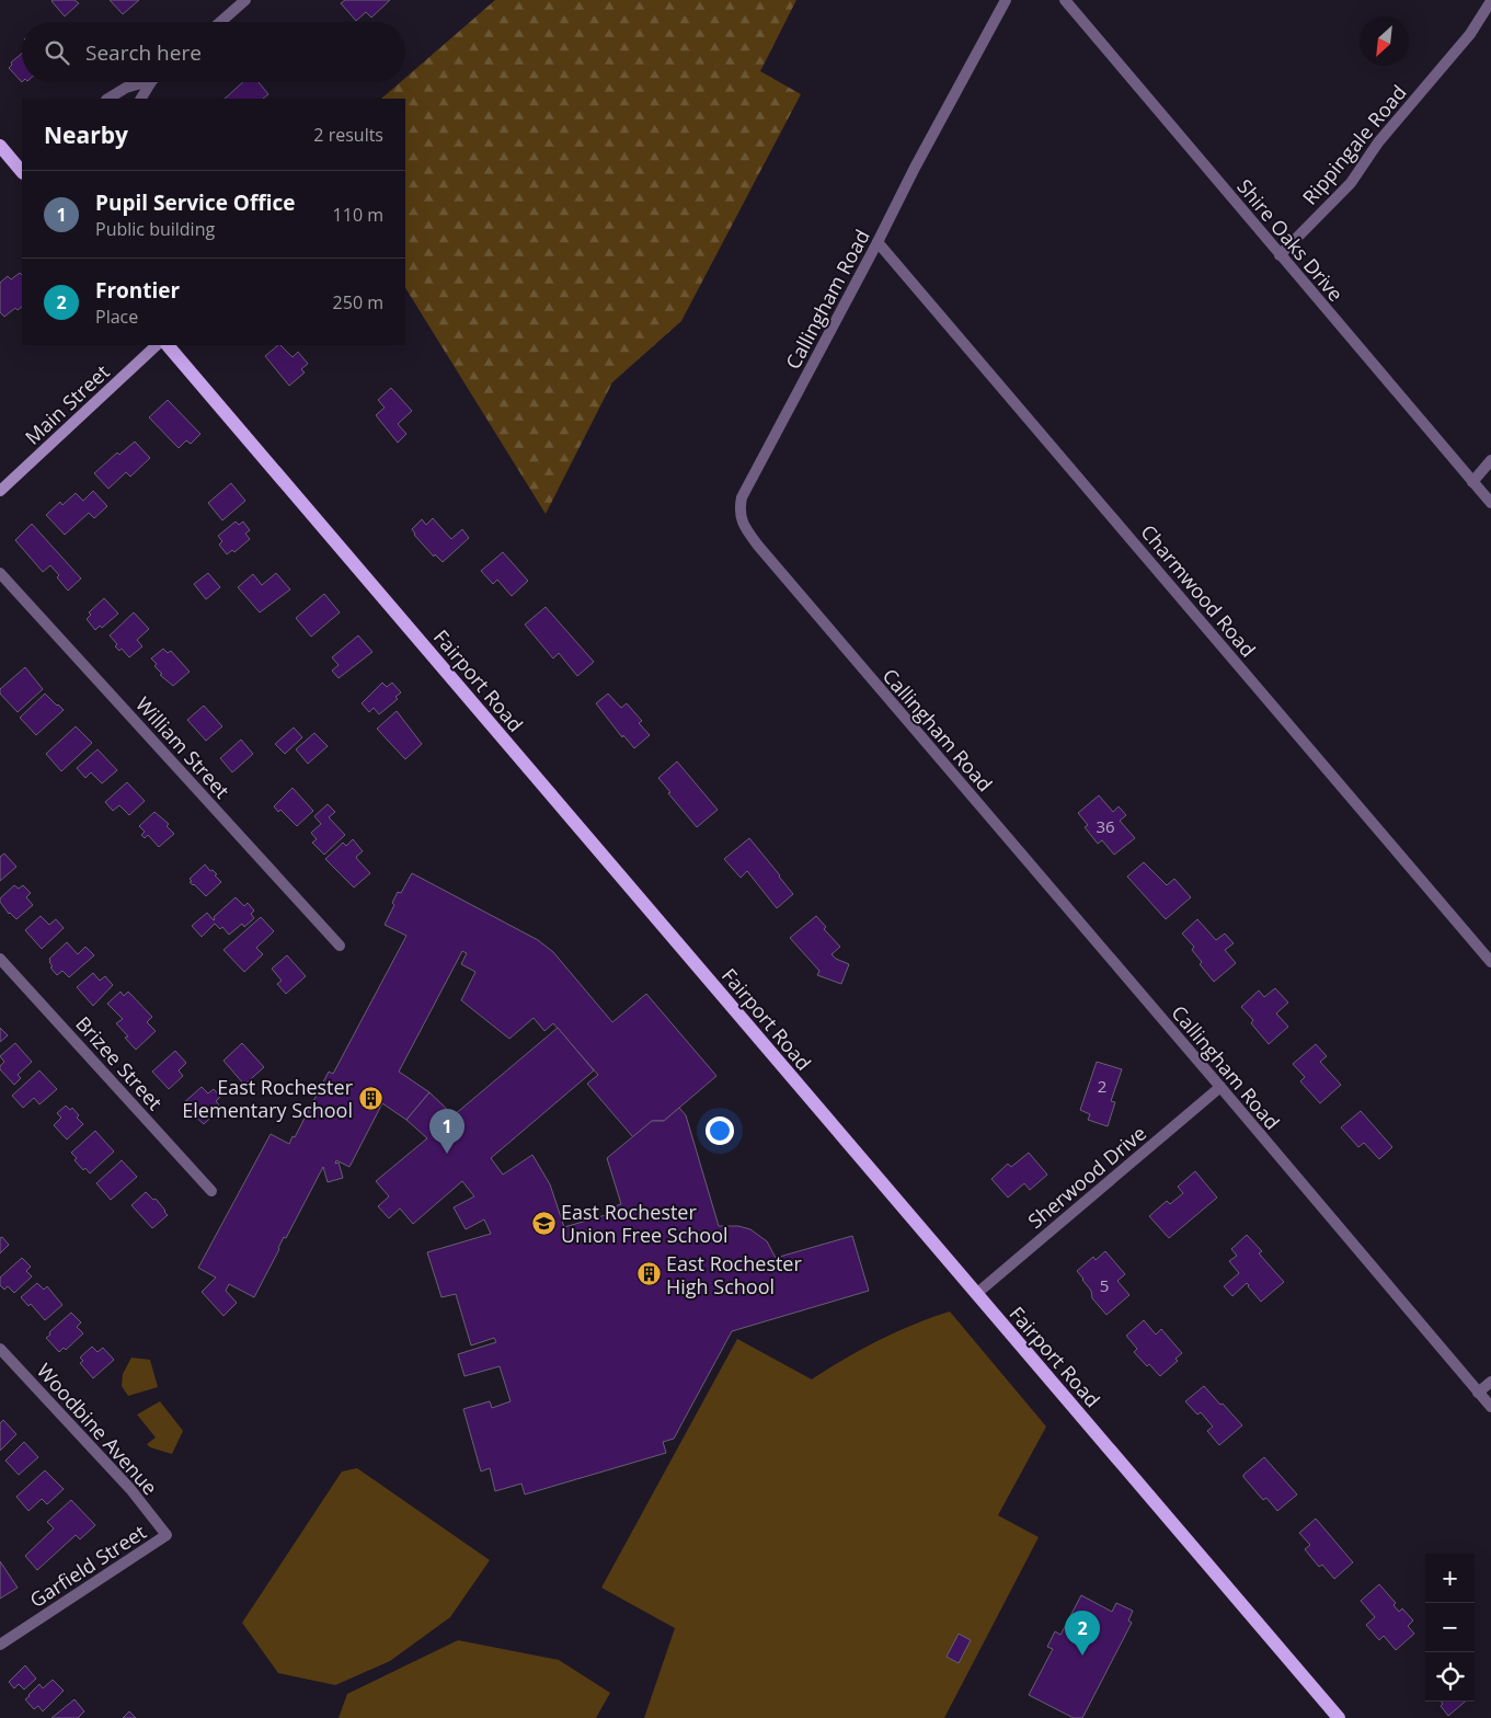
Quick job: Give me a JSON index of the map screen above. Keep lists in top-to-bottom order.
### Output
{
  "streets": {
    "main road": ["Fairport Road"],
    "street": [
      "Rippingale Road",
      "Shire Oaks Drive",
      "Callingham Road",
      "Main Street",
      "Charmwood Road",
      "William Street",
      "Brizee Street",
      "Sherwood Drive",
      "Woodbine Avenue",
      "Garfield Street"
    ]
  },
  "crossings": [
    ["Rippingale Road", "Shire Oaks Drive"],
    ["Callingham Road", "Charmwood Road"],
    ["Callingham Road", "Sherwood Drive"],
    ["Fairport Road", "Sherwood Drive"],
    ["Woodbine Avenue", "Garfield Street"]
  ],
  "places": {
    "building": ["East Rochester Elementary School", "East Rochester High School"],
    "school or university": ["East Rochester Union Free School"]
  },
  "house_numbers": ["36", "2", "5"],
  "north": "bottom left",
  "page": {
    "search": "Search here",
    "heading": ["Nearby", "2 results"],
    "list": [
      {
        "mark": "1",
        "name": "Pupil Service Office",
        "note": "Public building",
        "value": "110 m"
      },
      {
        "mark": "2",
        "name": "Frontier",
        "note": "Place",
        "value": "250 m"
      }
    ],
    "pins": ["1", "2"],
    "map_buttons": ["+", "−"]
  }
}
